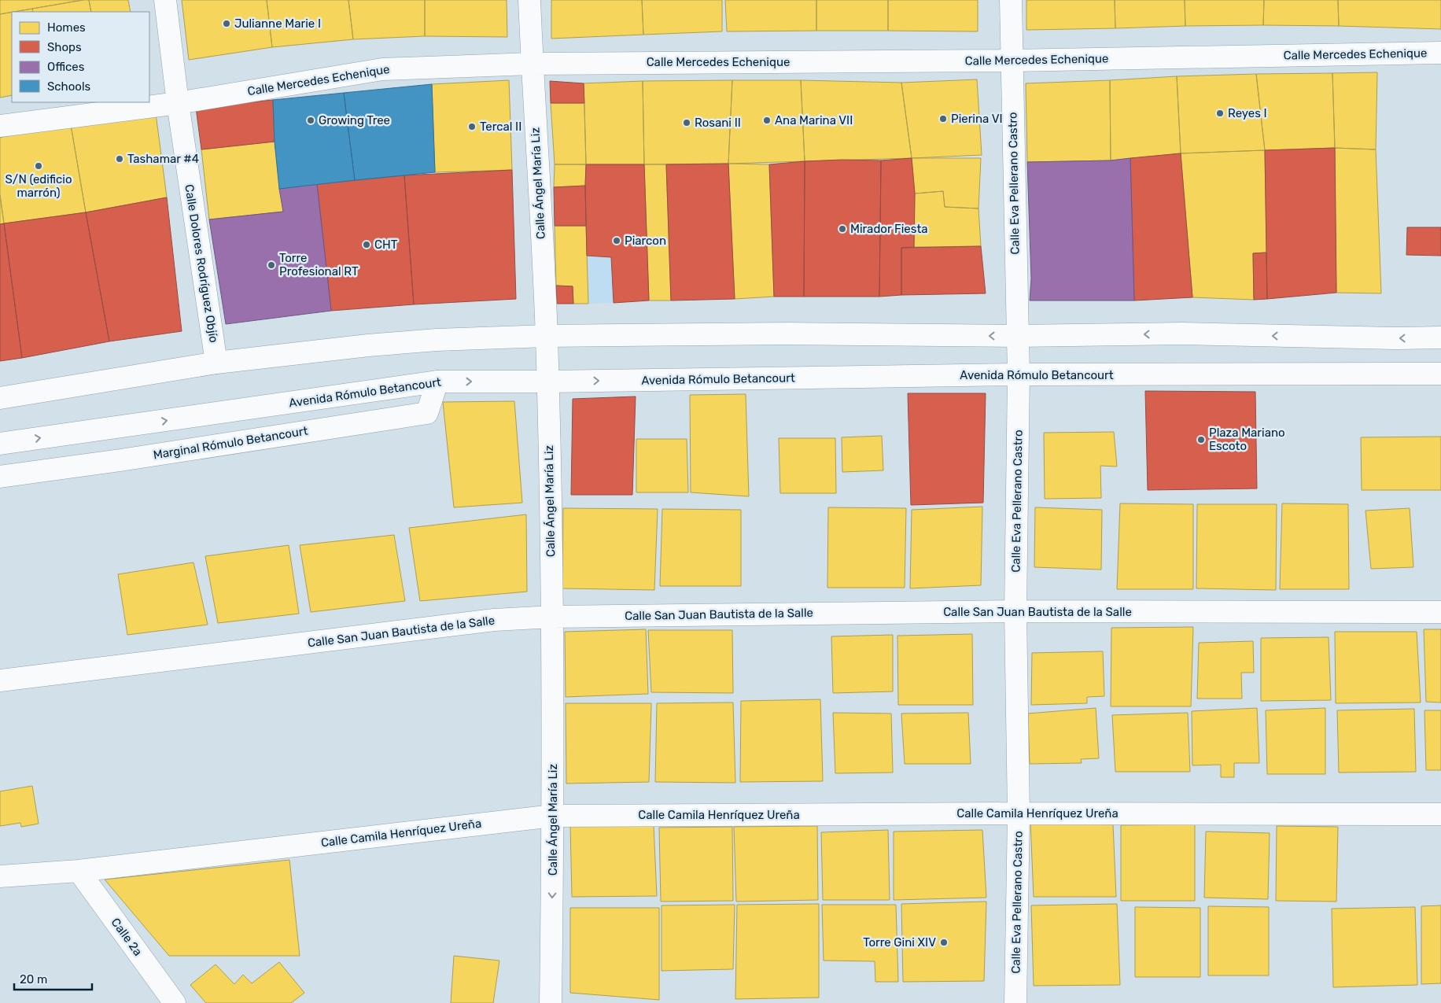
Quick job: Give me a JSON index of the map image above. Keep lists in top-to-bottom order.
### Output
{
  "streets": {
    "street": [
      "Calle Mercedes Echenique",
      "Calle Ángel María Liz",
      "Calle Eva Pellerano Castro",
      "Calle Dolores Rodríguez Objío",
      "Avenida Rómulo Betancourt",
      "Marginal Rómulo Betancourt",
      "Calle San Juan Bautista de la Salle",
      "Calle Camila Henríquez Ureña",
      "Calle 2a"
    ]
  },
  "crossings": [
    ["Calle Mercedes Echenique", "Calle Ángel María Liz"],
    ["Calle Mercedes Echenique", "Calle Eva Pellerano Castro"],
    ["Calle Mercedes Echenique", "Calle Dolores Rodríguez Objío"],
    ["Calle Ángel María Liz", "Avenida Rómulo Betancourt"],
    ["Calle Ángel María Liz", "Calle San Juan Bautista de la Salle"],
    ["Calle Ángel María Liz", "Calle Camila Henríquez Ureña"],
    ["Calle Eva Pellerano Castro", "Avenida Rómulo Betancourt"],
    ["Calle Eva Pellerano Castro", "Calle San Juan Bautista de la Salle"],
    ["Calle Eva Pellerano Castro", "Calle Camila Henríquez Ureña"],
    ["Avenida Rómulo Betancourt", "Marginal Rómulo Betancourt"],
    ["Calle Camila Henríquez Ureña", "Calle 2a"]
  ],
  "places": [
    "Julianne Marie I",
    "Reyes I",
    "Pierina VI",
    "Growing Tree",
    "Ana Marina VII",
    "Rosani II",
    "Tercal II",
    "Tashamar #4",
    "S/N (edificio marrón)",
    "Mirador Fiesta",
    "Piarcon",
    "CHT",
    "Torre Profesional RT",
    "Plaza Mariano Escoto",
    "Torre Gini XIV"
  ],
  "legend": [
    "Homes",
    "Shops",
    "Offices",
    "Schools"
  ],
  "scale_bar": "20 m"
}
